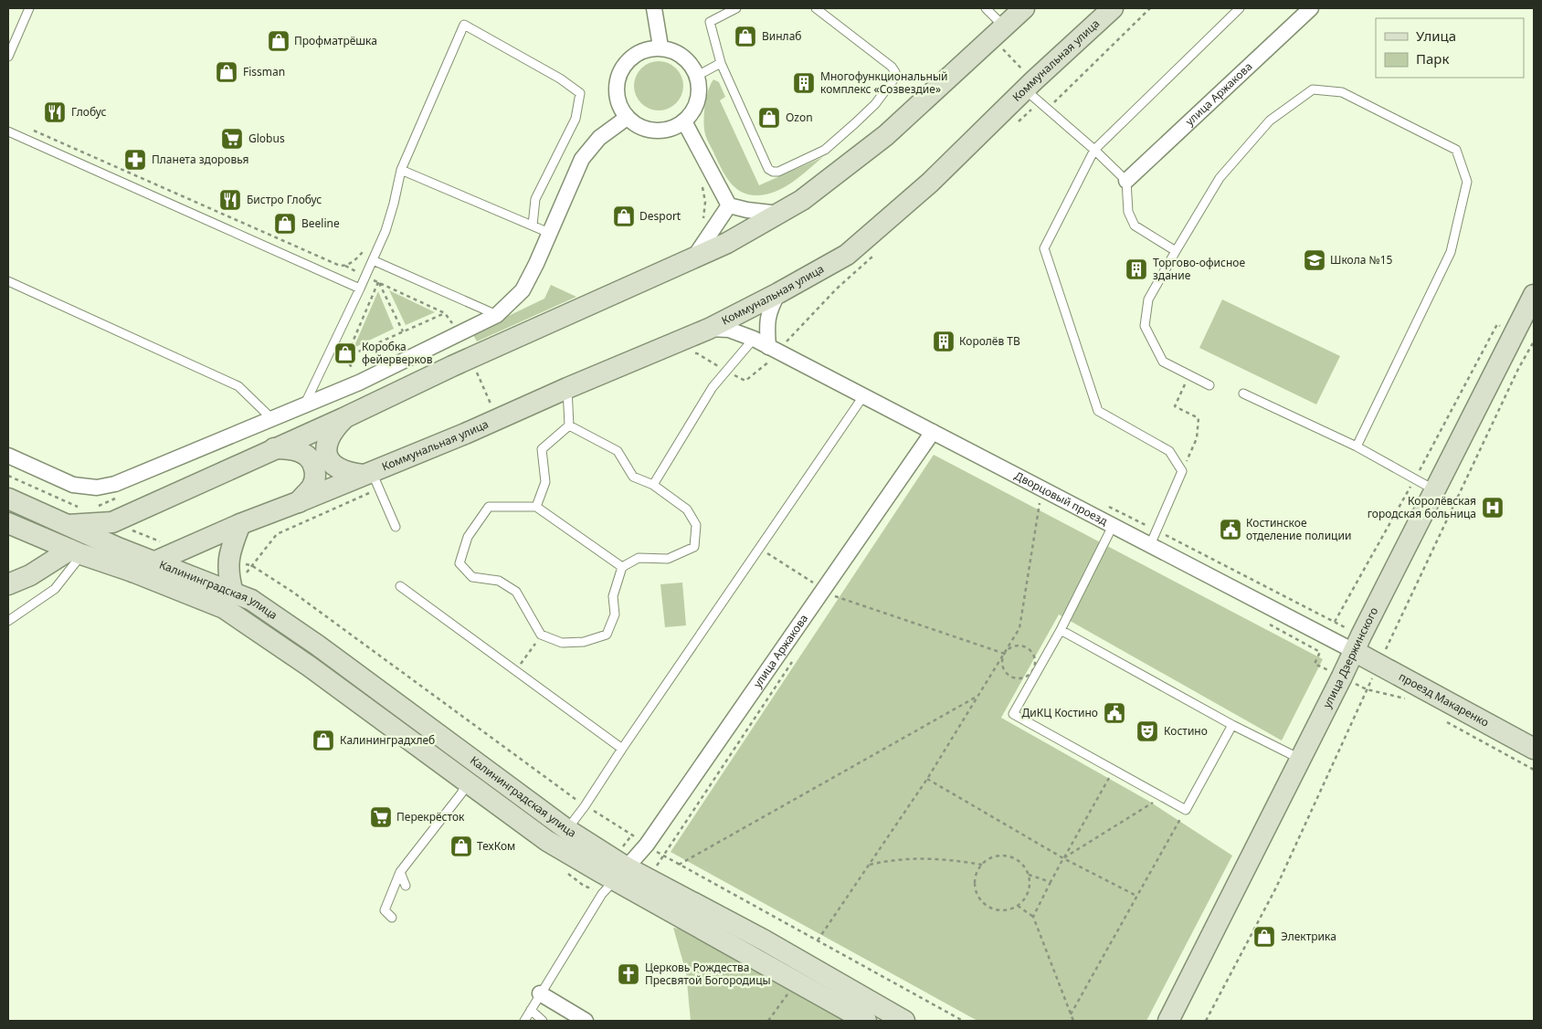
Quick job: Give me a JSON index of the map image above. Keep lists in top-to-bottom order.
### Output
{
  "streets": {
    "main road": [
      "Коммунальная улица",
      "Калининградская улица",
      "улица Дзержинского",
      "проезд Макаренко"
    ],
    "street": ["улица Аржакова", "Дворцовый проезд"]
  },
  "crossings": [
    ["Коммунальная улица", "Дворцовый проезд"],
    ["Коммунальная улица", "Калининградская улица"],
    ["улица Аржакова", "Дворцовый проезд"],
    ["улица Аржакова", "Калининградская улица"],
    ["Дворцовый проезд", "улица Дзержинского"],
    ["Дворцовый проезд", "проезд Макаренко"],
    ["улица Дзержинского", "проезд Макаренко"]
  ],
  "places": {
    "shop": [
      "Винлаб",
      "Профматрёшка",
      "Fissman",
      "Ozon",
      "Desport",
      "Beeline",
      "Коробка фейерверков",
      "Калининградхлеб",
      "ТехКом",
      "Электрика"
    ],
    "building": ["Многофункциональный комплекс «Созвездие»", "Торгово-офисное здание", "Королёв ТВ"],
    "restaurant": ["Глобус", "Бистро Глобус"],
    "supermarket": ["Globus", "Перекрёсток"],
    "pharmacy": ["Планета здоровья"],
    "school or university": ["Школа №15"],
    "hospital": ["Королёвская городская больница"],
    "public building": ["Костинское отделение полиции", "ДиКЦ Костино"],
    "theatre": ["Костино"],
    "church": ["Церковь Рождества Пресвятой Богородицы"]
  },
  "legend": ["Улица", "Парк"]
}
